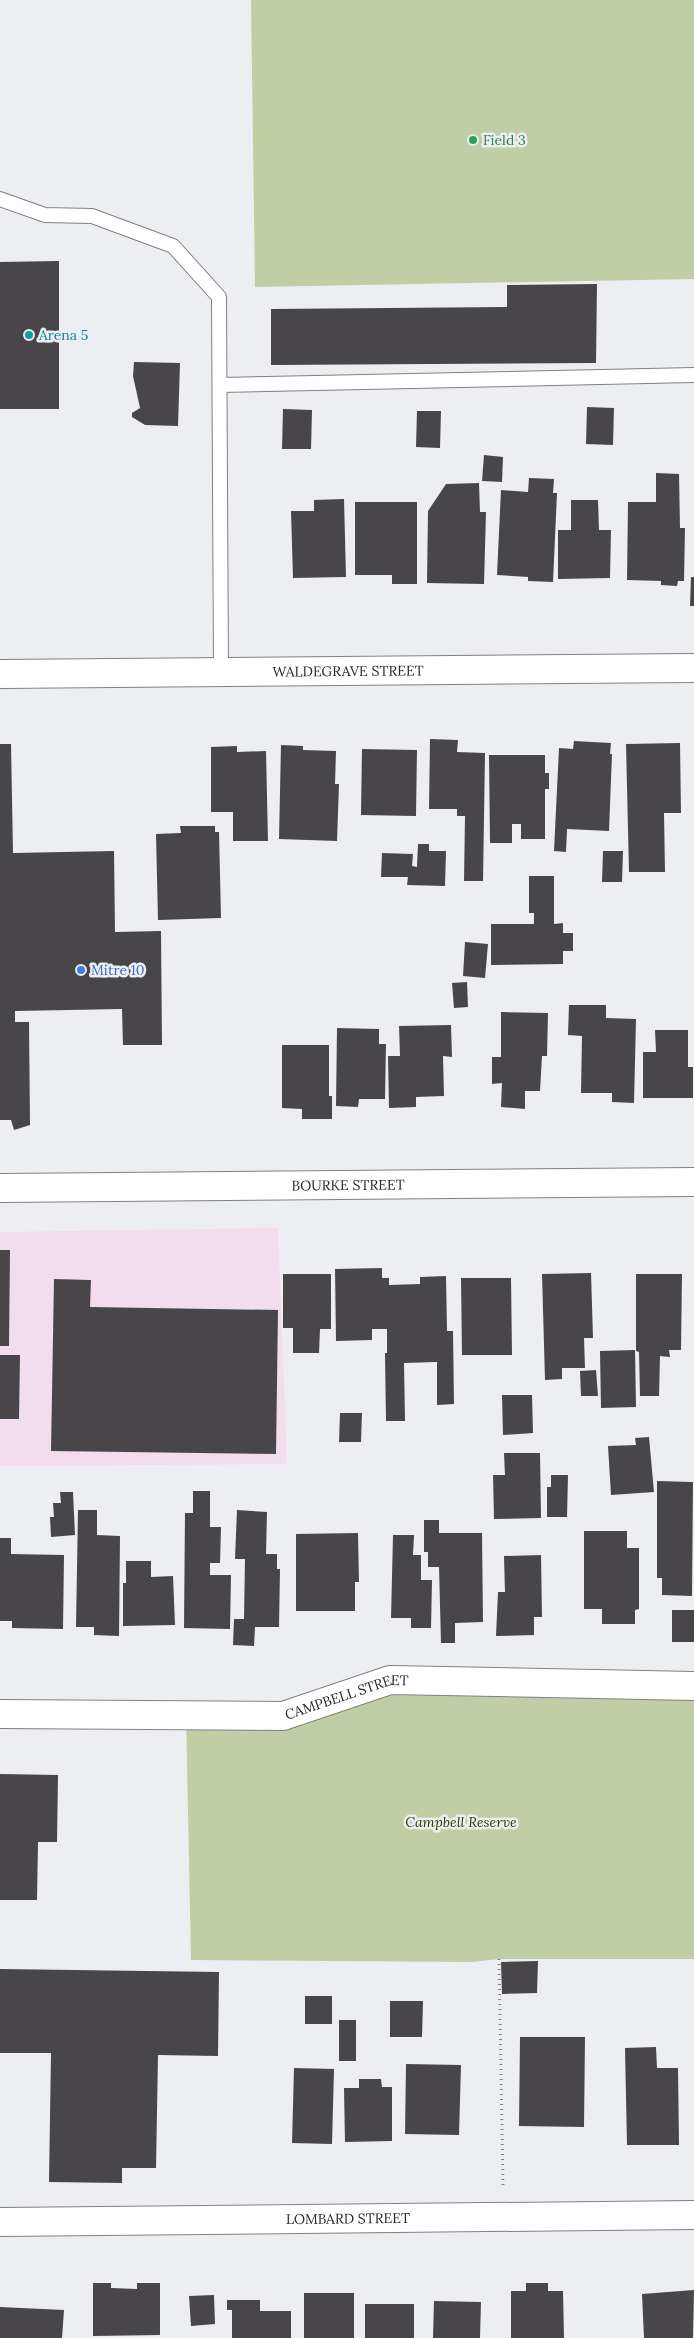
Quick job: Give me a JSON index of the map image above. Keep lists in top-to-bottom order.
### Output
{
  "streets": {
    "street": [
      "WALDEGRAVE STREET",
      "BOURKE STREET",
      "CAMPBELL STREET",
      "LOMBARD STREET"
    ]
  },
  "parks": ["Campbell Reserve"],
  "places": ["Field 3", "Arena 5", "Mitre 10"]
}
